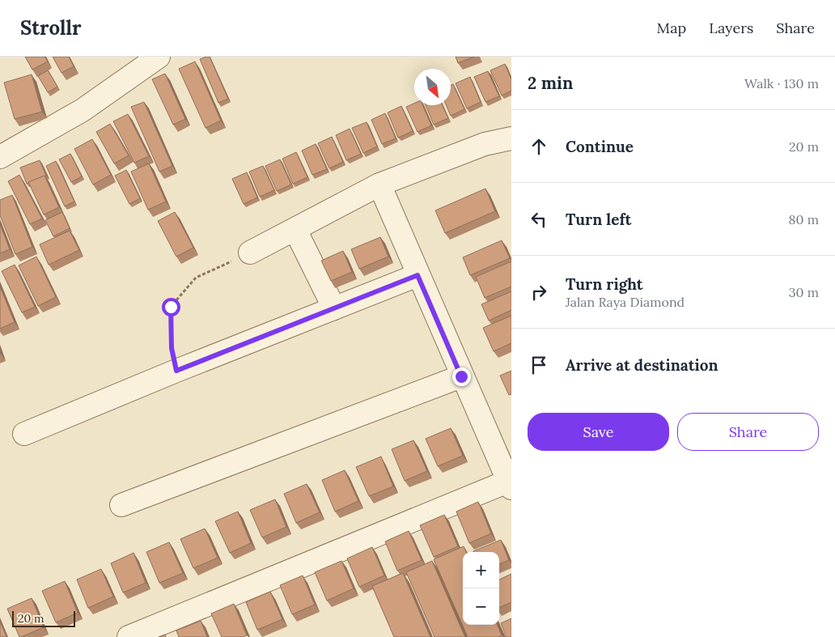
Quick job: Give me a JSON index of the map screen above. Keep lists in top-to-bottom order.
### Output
{
  "scale_bar": "20 m",
  "north": "bottom right",
  "page": {
    "header": "Strollr",
    "nav": ["Map", "Layers", "Share"],
    "heading": ["2 min", "Walk · 130 m"],
    "list": [
      ["Continue", "20 m"],
      ["Turn left", "80 m"],
      ["Turn right", "Jalan Raya Diamond", "30 m"],
      "Arrive at destination"
    ],
    "buttons": ["Save", "Share"],
    "map_buttons": ["+", "−"],
    "scale": "20 m"
  }
}
